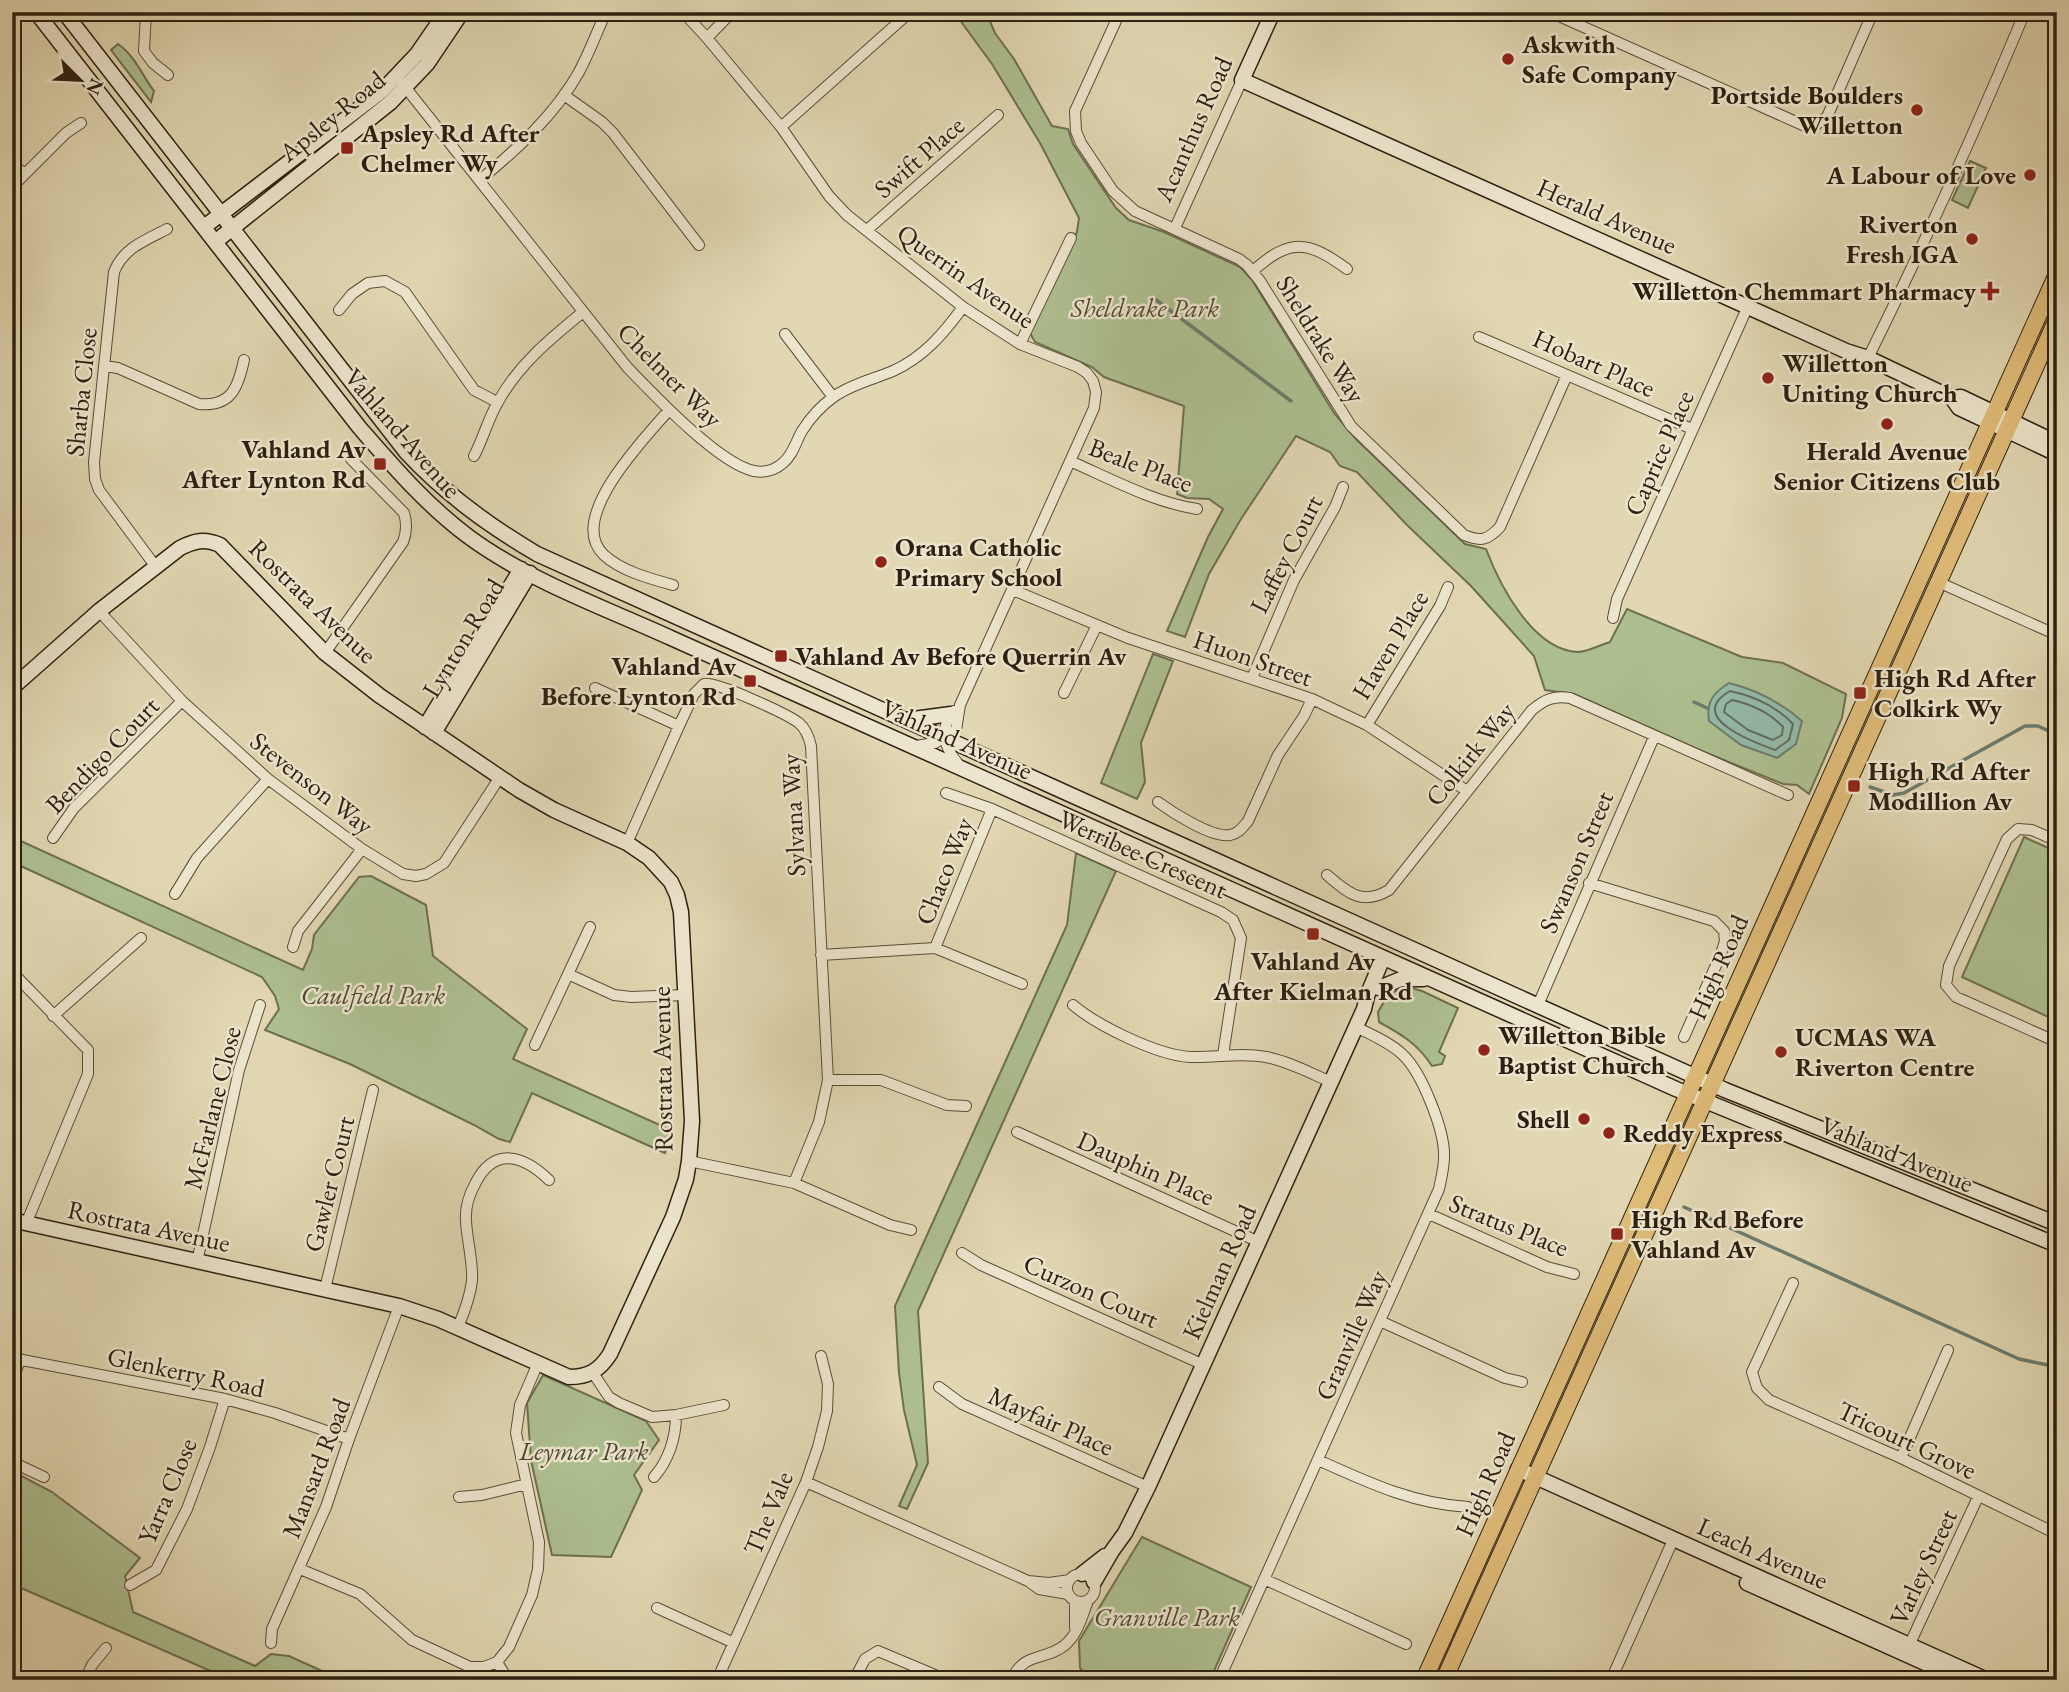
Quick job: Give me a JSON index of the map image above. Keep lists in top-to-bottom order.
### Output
{
  "streets": {
    "main road": [
      "Apsley Road",
      "Acanthus Road",
      "Herald Avenue",
      "Vahland Avenue",
      "Rostrata Avenue",
      "Lynton Road",
      "High Road",
      "Kielman Road",
      "Leach Avenue"
    ],
    "street": [
      "Swift Place",
      "Querrin Avenue",
      "Sheldrake Way",
      "Hobart Place",
      "Chelmer Way",
      "Sharba Close",
      "Caprice Place",
      "Beale Place",
      "Laffey Court",
      "Haven Place",
      "Huon Street",
      "Colkirk Way",
      "Bendigo Court",
      "Stevenson Way",
      "Sylvana Way",
      "Werribee Crescent",
      "Swanson Street",
      "Chaco Way",
      "McFarlane Close",
      "Dauphin Place",
      "Gawler Court",
      "Stratus Place",
      "Curzon Court",
      "Granville Way",
      "Glenkerry Road",
      "Mayfair Place",
      "Tricourt Grove",
      "Mansard Road",
      "Yarra Close",
      "The Vale",
      "Varley Street"
    ]
  },
  "crossings": [
    ["Apsley Road", "Chelmer Way"],
    ["Apsley Road", "Vahland Avenue"],
    ["Acanthus Road", "Herald Avenue"],
    ["Acanthus Road", "Sheldrake Way"],
    ["Swift Place", "Querrin Avenue"],
    ["Herald Avenue", "Caprice Place"],
    ["Herald Avenue", "High Road"],
    ["Querrin Avenue", "Chelmer Way"],
    ["Querrin Avenue", "Vahland Avenue"],
    ["Querrin Avenue", "Beale Place"],
    ["Querrin Avenue", "Huon Street"],
    ["Sheldrake Way", "Hobart Place"],
    ["Hobart Place", "Caprice Place"],
    ["Sharba Close", "Rostrata Avenue"],
    ["Vahland Avenue", "Lynton Road"],
    ["Vahland Avenue", "Swanson Street"],
    ["Vahland Avenue", "High Road"],
    ["Vahland Avenue", "Kielman Road"],
    ["Laffey Court", "Huon Street"],
    ["Rostrata Avenue", "Lynton Road"],
    ["Rostrata Avenue", "Stevenson Way"],
    ["Rostrata Avenue", "Sylvana Way"],
    ["Rostrata Avenue", "McFarlane Close"],
    ["Rostrata Avenue", "Gawler Court"],
    ["Rostrata Avenue", "Mansard Road"],
    ["Haven Place", "Huon Street"],
    ["Huon Street", "Colkirk Way"],
    ["Colkirk Way", "Swanson Street"],
    ["Bendigo Court", "Stevenson Way"],
    ["Werribee Crescent", "Chaco Way"],
    ["High Road", "Leach Avenue"],
    ["Dauphin Place", "Kielman Road"],
    ["Stratus Place", "Granville Way"],
    ["Kielman Road", "Curzon Court"],
    ["Kielman Road", "Granville Way"],
    ["Kielman Road", "Mayfair Place"],
    ["Glenkerry Road", "Mansard Road"],
    ["Glenkerry Road", "Yarra Close"],
    ["Tricourt Grove", "Varley Street"],
    ["Leach Avenue", "Varley Street"]
  ],
  "parks": [
    "Sheldrake Park",
    "Caulfield Park",
    "Leymar Park",
    "Granville Park"
  ],
  "places": {
    "other": [
      "Askwith Safe Company",
      "Portside Boulders Willetton",
      "A Labour of Love",
      "Riverton Fresh IGA",
      "Willetton Uniting Church",
      "Herald Avenue Senior Citizens Club",
      "Orana Catholic Primary School",
      "Willetton Bible Baptist Church",
      "UCMAS WA Riverton Centre",
      "Shell",
      "Reddy Express"
    ],
    "transit": [
      "Apsley Rd After Chelmer Wy",
      "Vahland Av After Lynton Rd",
      "Vahland Av Before Querrin Av",
      "Vahland Av Before Lynton Rd",
      "High Rd After Colkirk Wy",
      "High Rd After Modillion Av",
      "Vahland Av After Kielman Rd",
      "High Rd Before Vahland Av"
    ],
    "health": ["Willetton Chemmart Pharmacy"]
  },
  "north": "bottom right"
}
